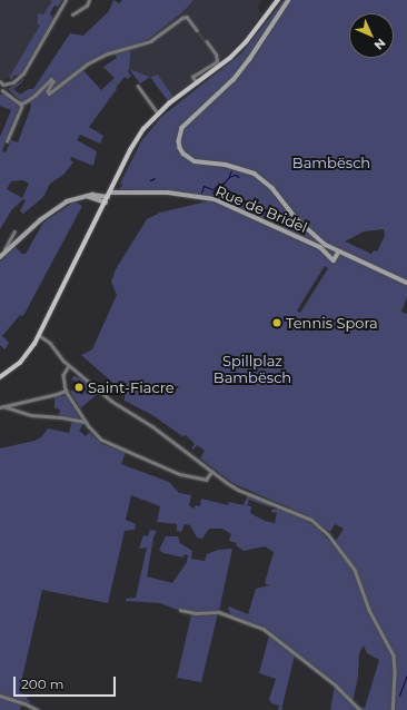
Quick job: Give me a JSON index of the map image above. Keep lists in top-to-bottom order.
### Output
{
  "streets": {
    "main road": ["Rue de Bridel"]
  },
  "parks": ["Bambësch", "Spillplaz Bambësch"],
  "places": ["Tennis Spora", "Saint-Fiacre"],
  "scale_bar": "200 m",
  "north": "bottom right"
}
